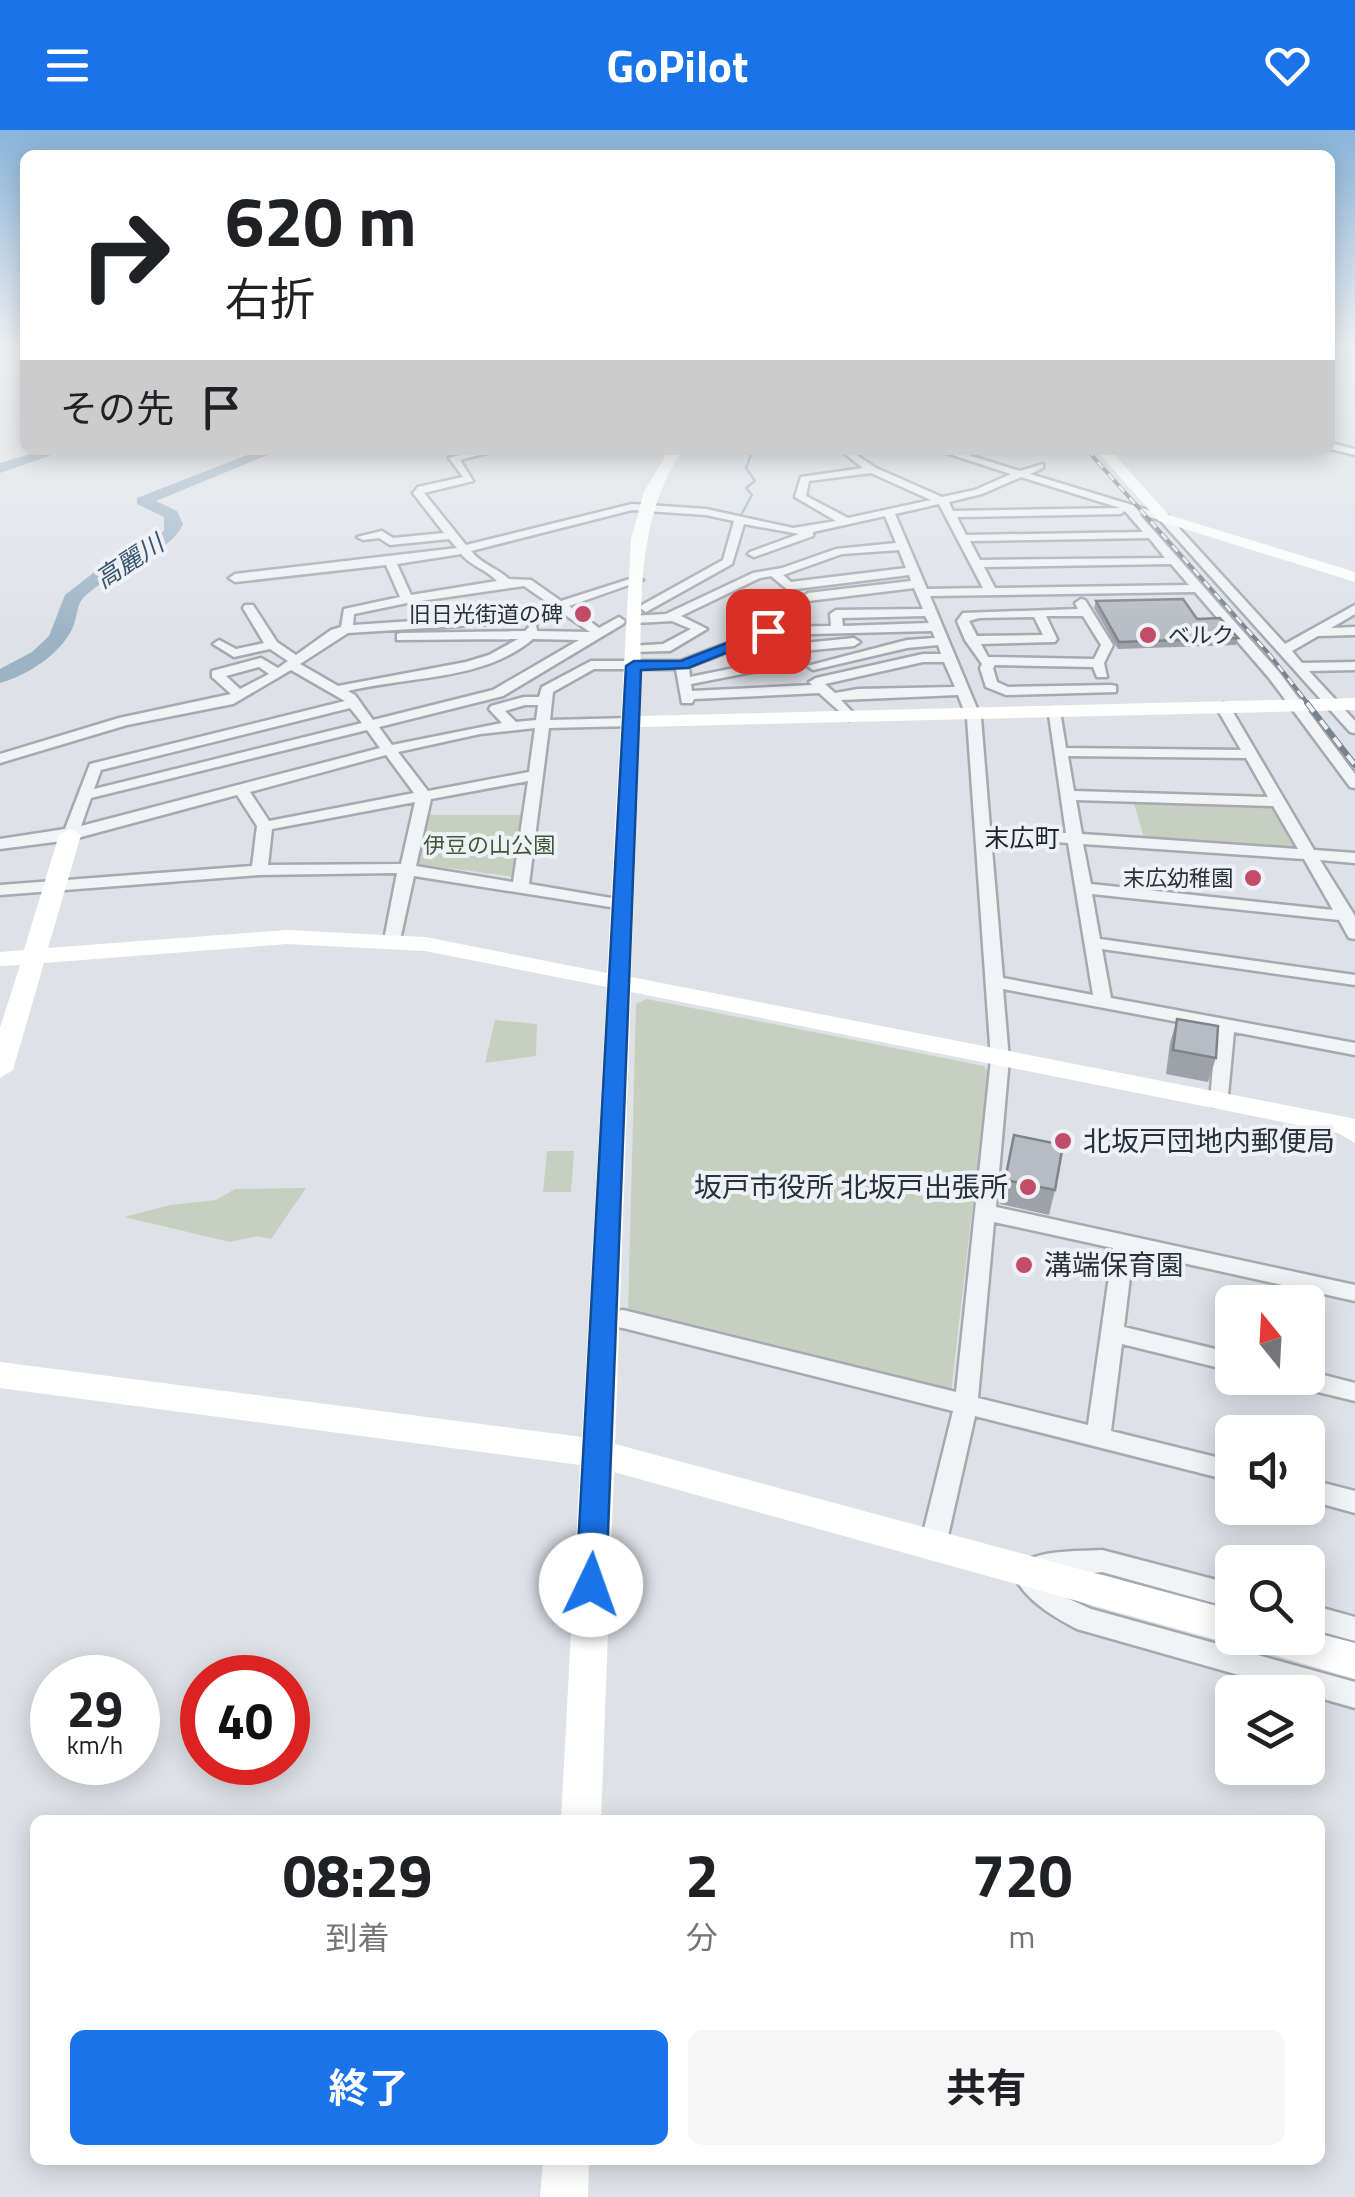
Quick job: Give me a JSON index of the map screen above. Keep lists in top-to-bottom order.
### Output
{
  "districts": ["末広町"],
  "water": ["高麗川"],
  "parks": ["伊豆の山公園"],
  "places": [
    "旧日光街道の碑",
    "ベルク",
    "末広幼稚園",
    "北坂戸団地内郵便局",
    "坂戸市役所 北坂戸出張所",
    "溝端保育園"
  ],
  "north": "top",
  "page": {
    "header": "GoPilot",
    "turn": ["620 m", "右折"],
    "then": "その先",
    "speed": "29 km/h",
    "limit": "40",
    "eta": [
      "08:29",
      "到着",
      "2",
      "分",
      "720",
      "m"
    ],
    "buttons": ["終了", "共有"]
  }
}
